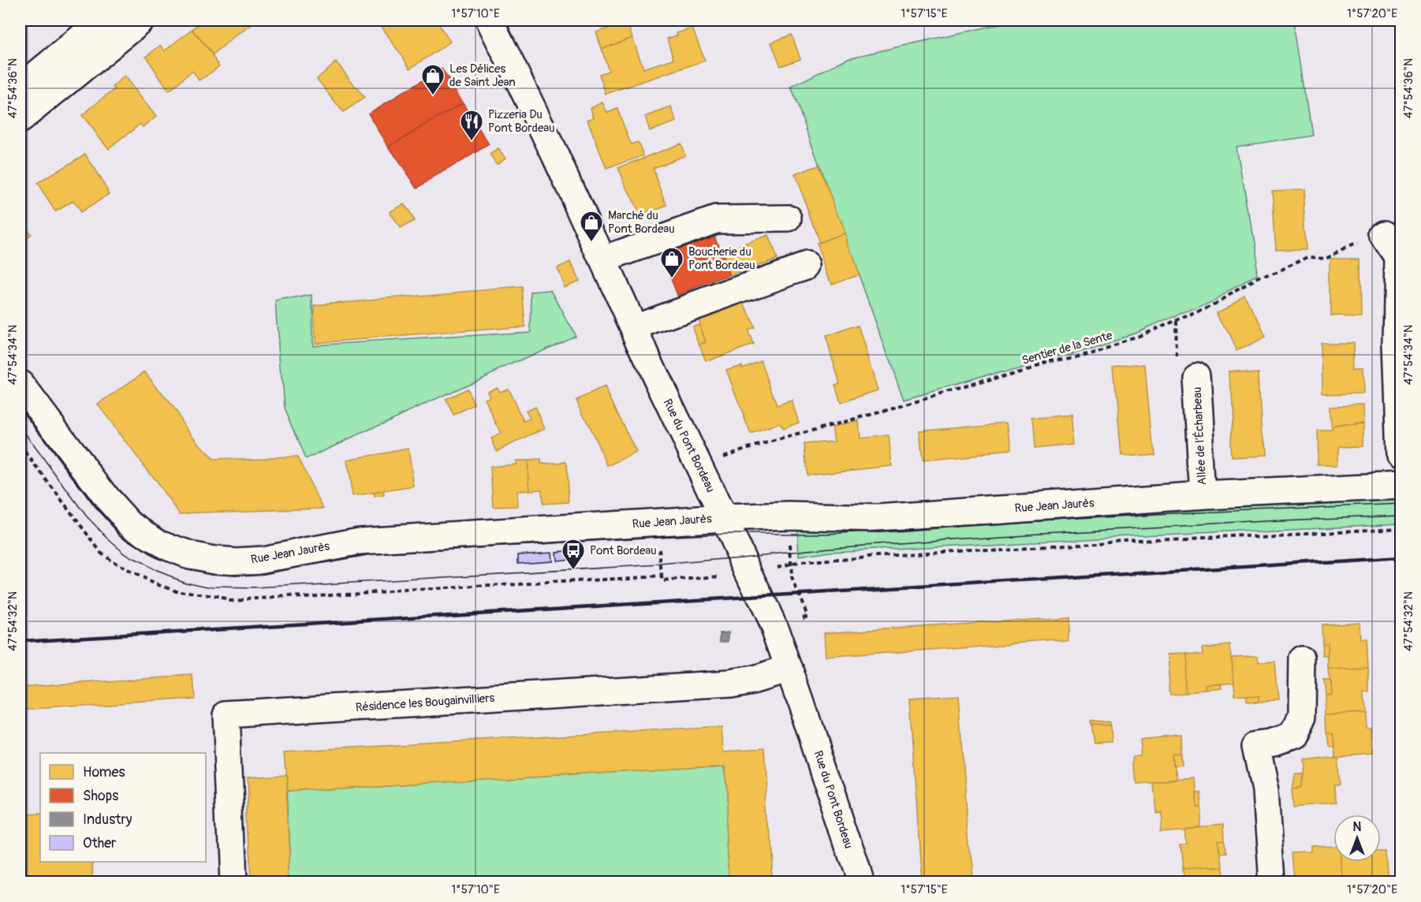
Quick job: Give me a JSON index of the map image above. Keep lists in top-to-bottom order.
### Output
{
  "streets": {
    "street": [
      "Allée de l'Écharbeau",
      "Rue du Pont Bordeau",
      "Rue Jean Jaurès",
      "Résidence les Bougainvilliers"
    ],
    "path": ["Sentier de la Sente"]
  },
  "crossings": [
    ["Allée de l'Écharbeau", "Rue Jean Jaurès"],
    ["Rue du Pont Bordeau", "Rue Jean Jaurès"],
    ["Rue du Pont Bordeau", "Résidence les Bougainvilliers"]
  ],
  "places": {
    "shop": ["Les Délices de Saint Jean", "Marché du Pont Bordeau", "Boucherie du Pont Bordeau"],
    "restaurant": ["Pizzeria Du Pont Bordeau"],
    "bus stop": ["Pont Bordeau"]
  },
  "legend": [
    "Homes",
    "Shops",
    "Industry",
    "Other"
  ],
  "north": "top",
  "coordinates": [
    "1°57'10\"E",
    "1°57'15\"E",
    "1°57'20\"E",
    "47°54'36\"N",
    "47°54'34\"N",
    "47°54'32\"N"
  ]
}
